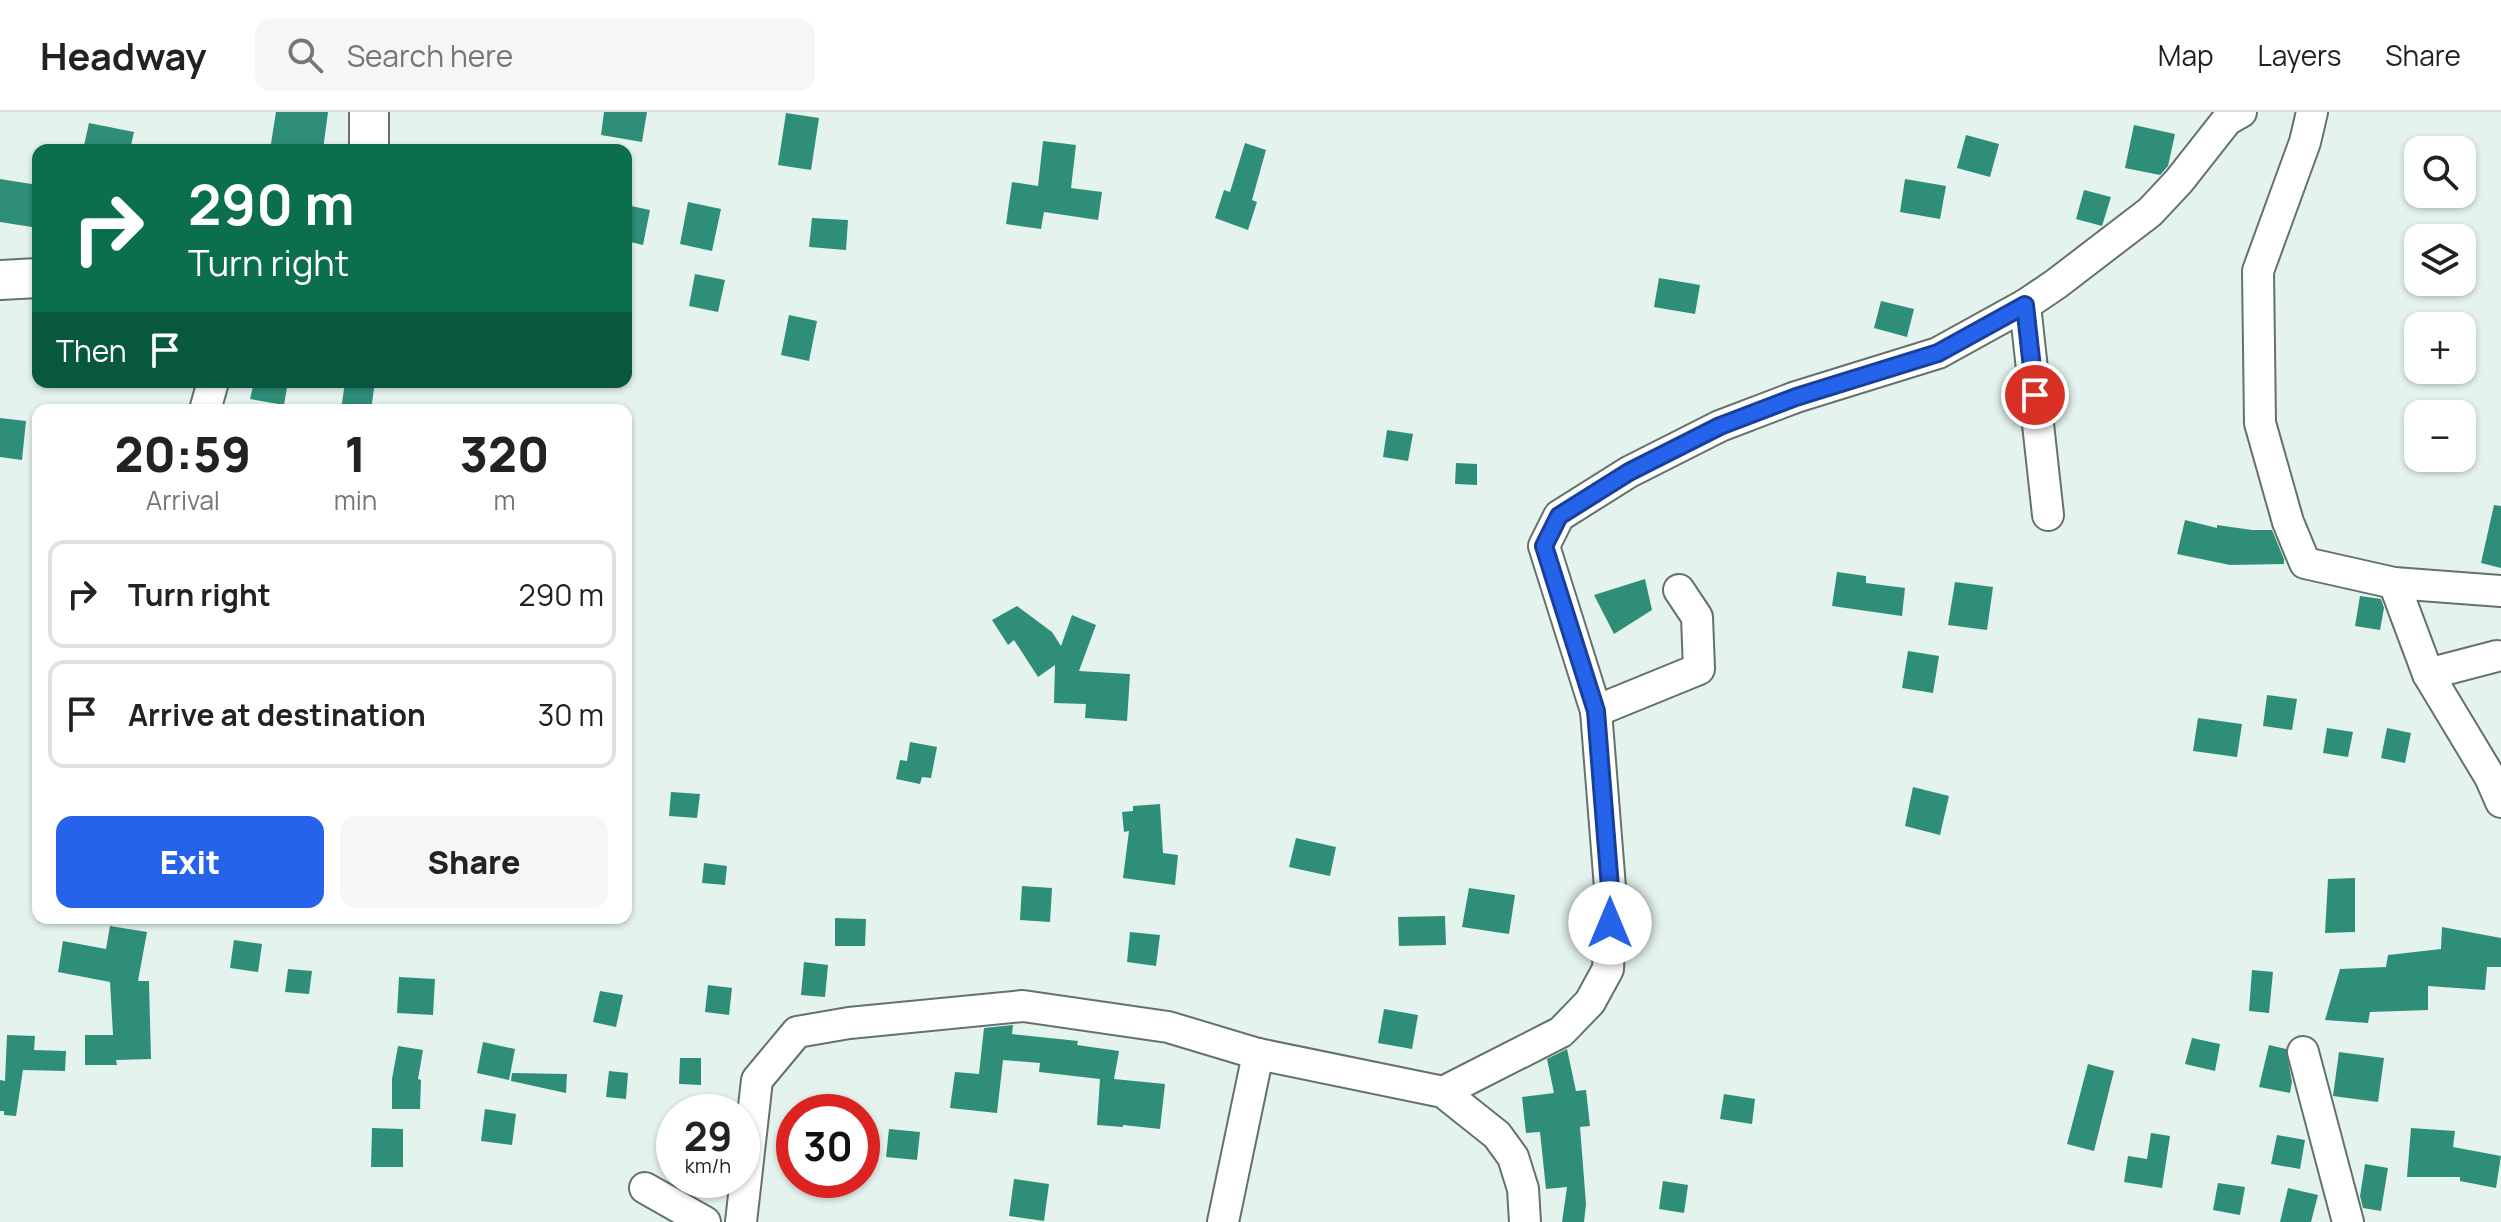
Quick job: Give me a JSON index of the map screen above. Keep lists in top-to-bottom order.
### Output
{
  "page": {
    "header": "Headway",
    "search": "Search here",
    "nav": ["Map", "Layers", "Share"],
    "map_buttons": ["+", "−"],
    "turn": ["290 m", "Turn right"],
    "then": "Then",
    "eta": [
      "20:59",
      "Arrival",
      "1",
      "min",
      "320",
      "m"
    ],
    "list": [
      {
        "name": "Turn right",
        "value": "290 m"
      },
      {
        "name": "Arrive at destination",
        "value": "30 m"
      }
    ],
    "buttons": ["Exit", "Share"],
    "speed": "29 km/h",
    "limit": "30"
  }
}
